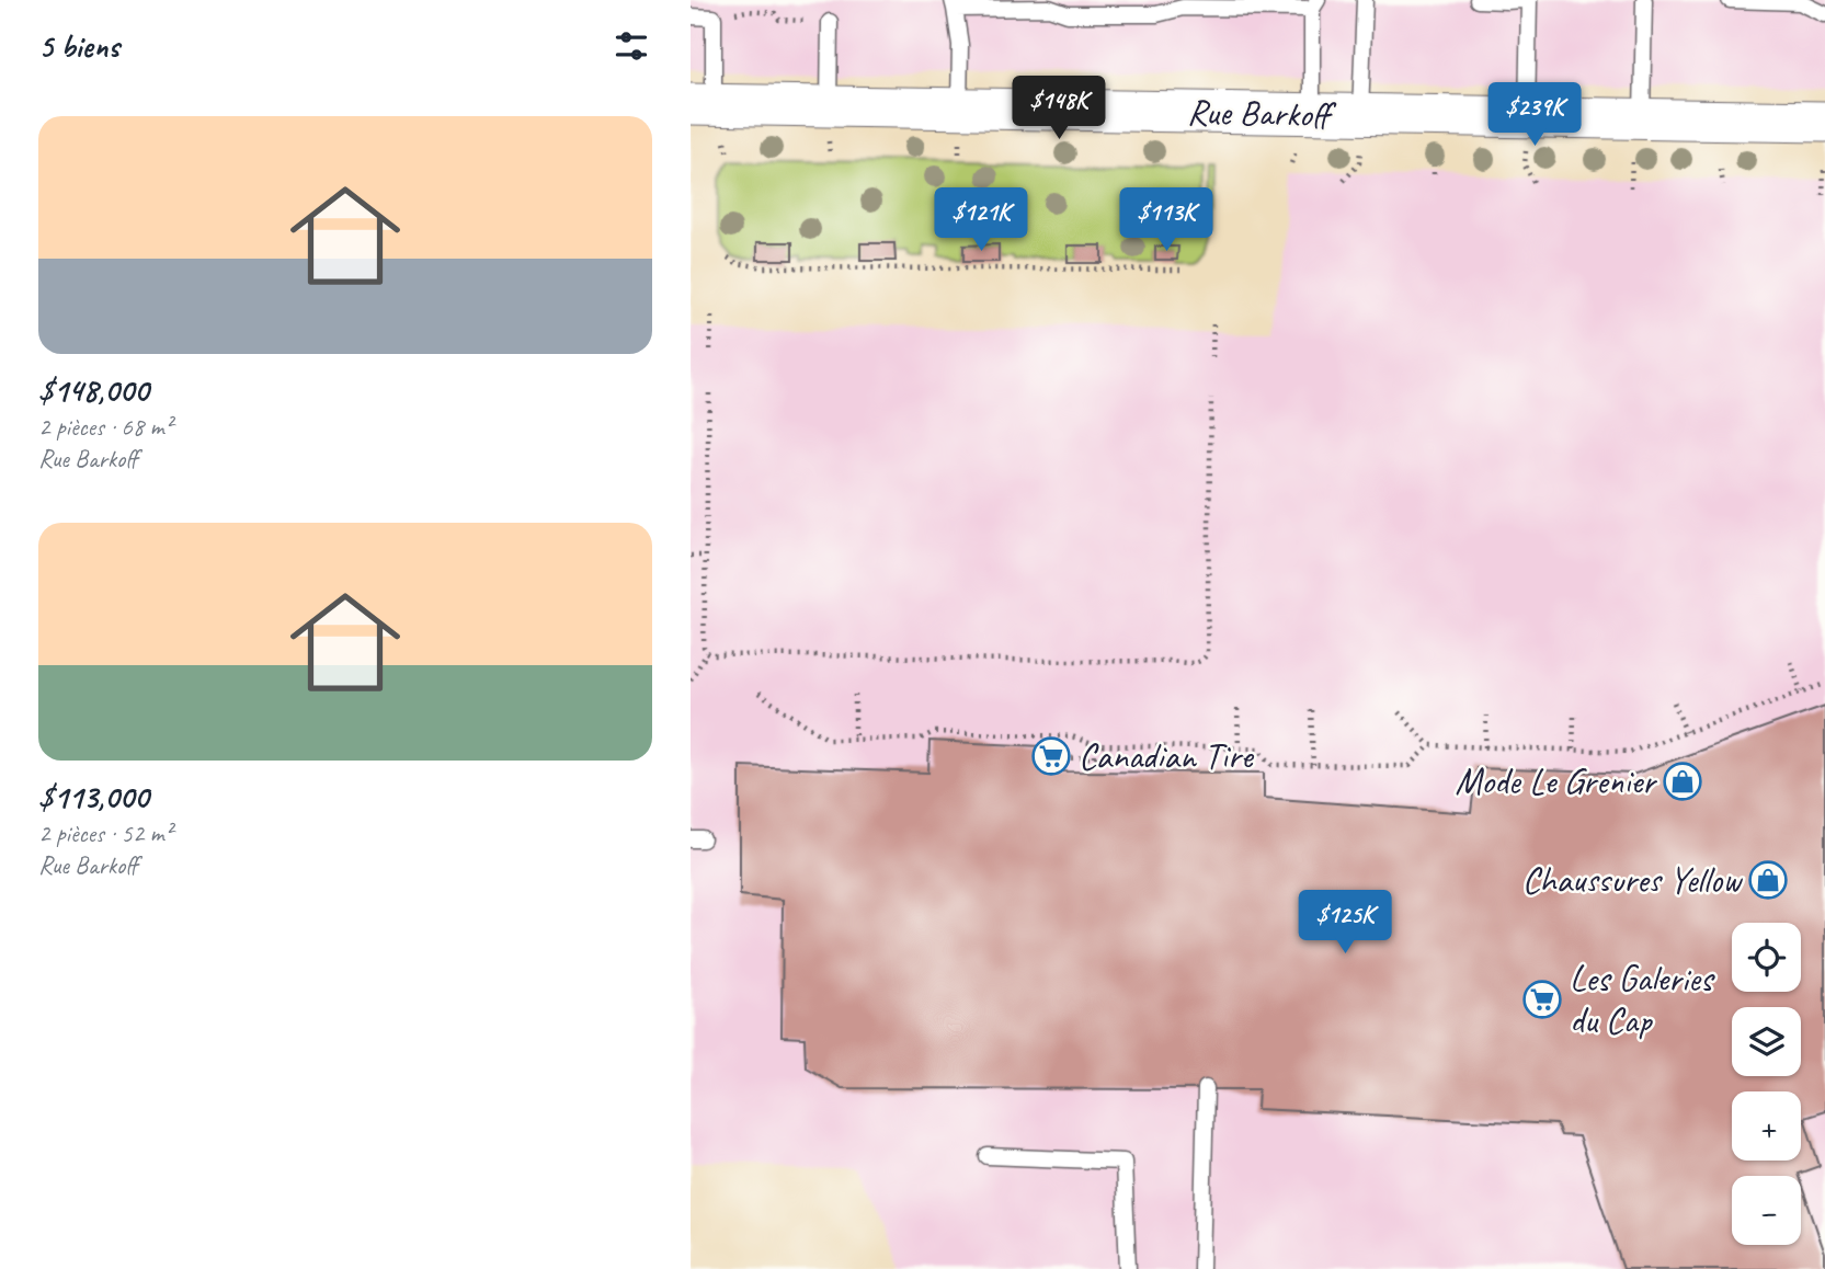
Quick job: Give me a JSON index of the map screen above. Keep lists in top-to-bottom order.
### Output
{
  "streets": {
    "street": ["Rue Barkoff"]
  },
  "places": {
    "supermarket": ["Canadian Tire", "Les Galeries du Cap"],
    "shop": ["Mode Le Grenier", "Chaussures Yellow"]
  },
  "page": {
    "heading": "5 biens",
    "price": [
      "$148K",
      "$239K",
      "$121K",
      "$113K",
      "$125K"
    ],
    "list": [
      {
        "name": "$148,000",
        "note": "2 pièces · 68 m² · Rue Barkoff"
      },
      {
        "name": "$113,000",
        "note": "2 pièces · 52 m² · Rue Barkoff"
      }
    ],
    "map_buttons": ["+", "−"]
  }
}
